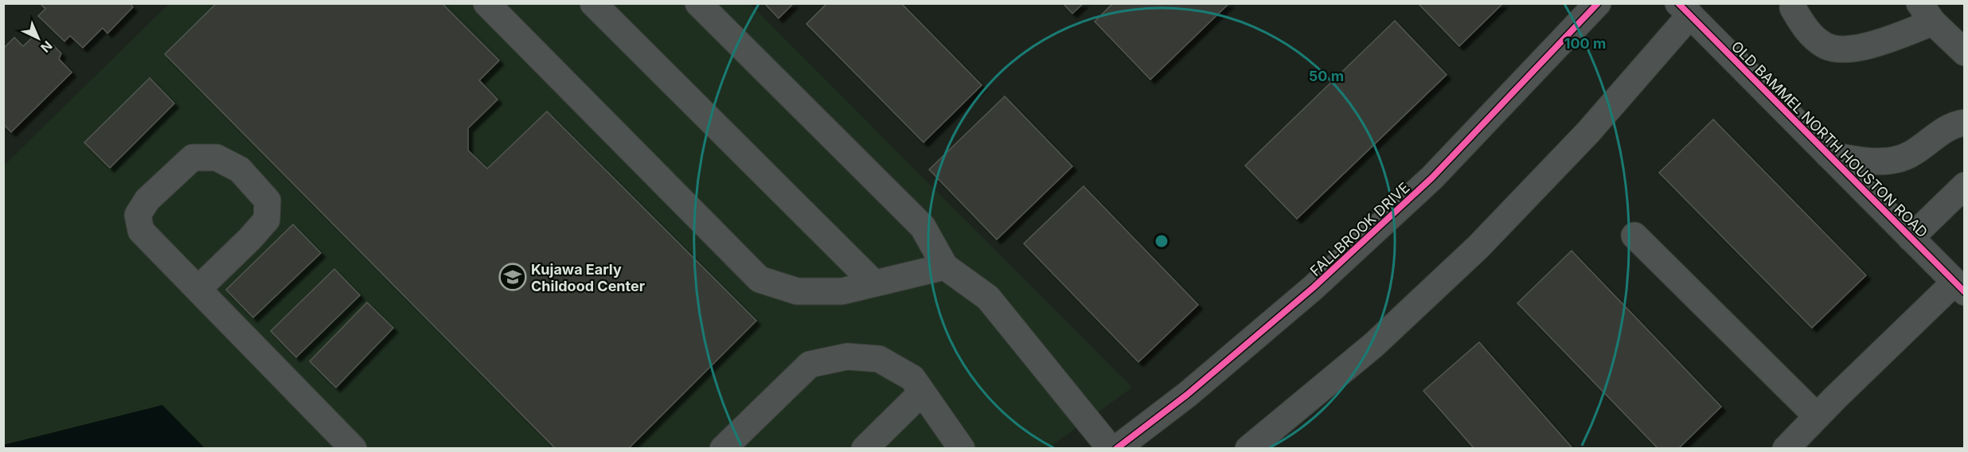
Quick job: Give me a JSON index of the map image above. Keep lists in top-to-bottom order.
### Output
{
  "streets": {
    "street": ["OLD BAMMEL NORTH HOUSTON ROAD", "FALLBROOK DRIVE"]
  },
  "places": {
    "school or university": ["Kujawa Early Childood Center"]
  },
  "north": "bottom right",
  "rings": ["100 m", "50 m"]
}
